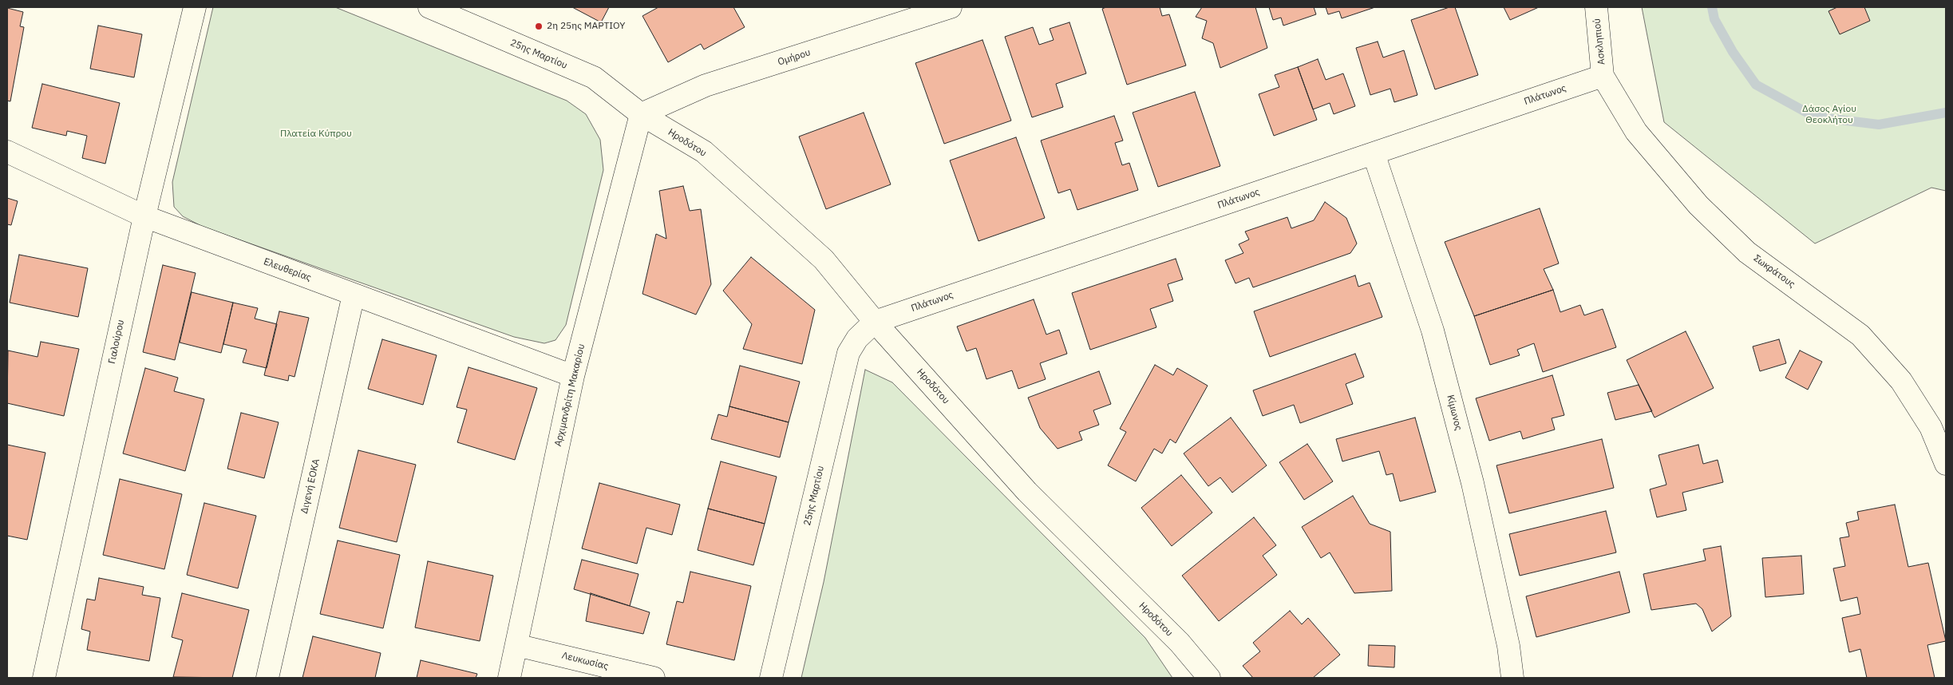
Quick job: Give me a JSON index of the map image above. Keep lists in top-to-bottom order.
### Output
{
  "streets": {
    "street": [
      "Ασκληπιού",
      "25ης Μαρτίου",
      "Ομήρου",
      "Πλάτωνος",
      "Ηροδότου",
      "Ελευθερίας",
      "Σωκράτους",
      "Γιαλούρου",
      "Αρχιμανδρίτη Μακαρίου",
      "Κίμωνος",
      "Διγενή ΕΟΚΑ",
      "Λευκωσίας"
    ]
  },
  "crossings": [
    ["Ασκληπιού", "Πλάτωνος"],
    ["Ασκληπιού", "Σωκράτους"],
    ["25ης Μαρτίου", "Ομήρου"],
    ["25ης Μαρτίου", "Πλάτωνος"],
    ["25ης Μαρτίου", "Ηροδότου"],
    ["25ης Μαρτίου", "Αρχιμανδρίτη Μακαρίου"],
    ["Ομήρου", "Ηροδότου"],
    ["Ομήρου", "Αρχιμανδρίτη Μακαρίου"],
    ["Πλάτωνος", "Ηροδότου"],
    ["Πλάτωνος", "Σωκράτους"],
    ["Πλάτωνος", "Κίμωνος"],
    ["Ηροδότου", "Αρχιμανδρίτη Μακαρίου"],
    ["Ελευθερίας", "Γιαλούρου"],
    ["Ελευθερίας", "Αρχιμανδρίτη Μακαρίου"],
    ["Ελευθερίας", "Διγενή ΕΟΚΑ"],
    ["Αρχιμανδρίτη Μακαρίου", "Λευκωσίας"]
  ],
  "parks": ["Δάσος Αγίου Θεοκλήτου", "Πλατεία Κύπρου"],
  "places": ["2η 25ης ΜΑΡΤΙΟΥ"]
}
